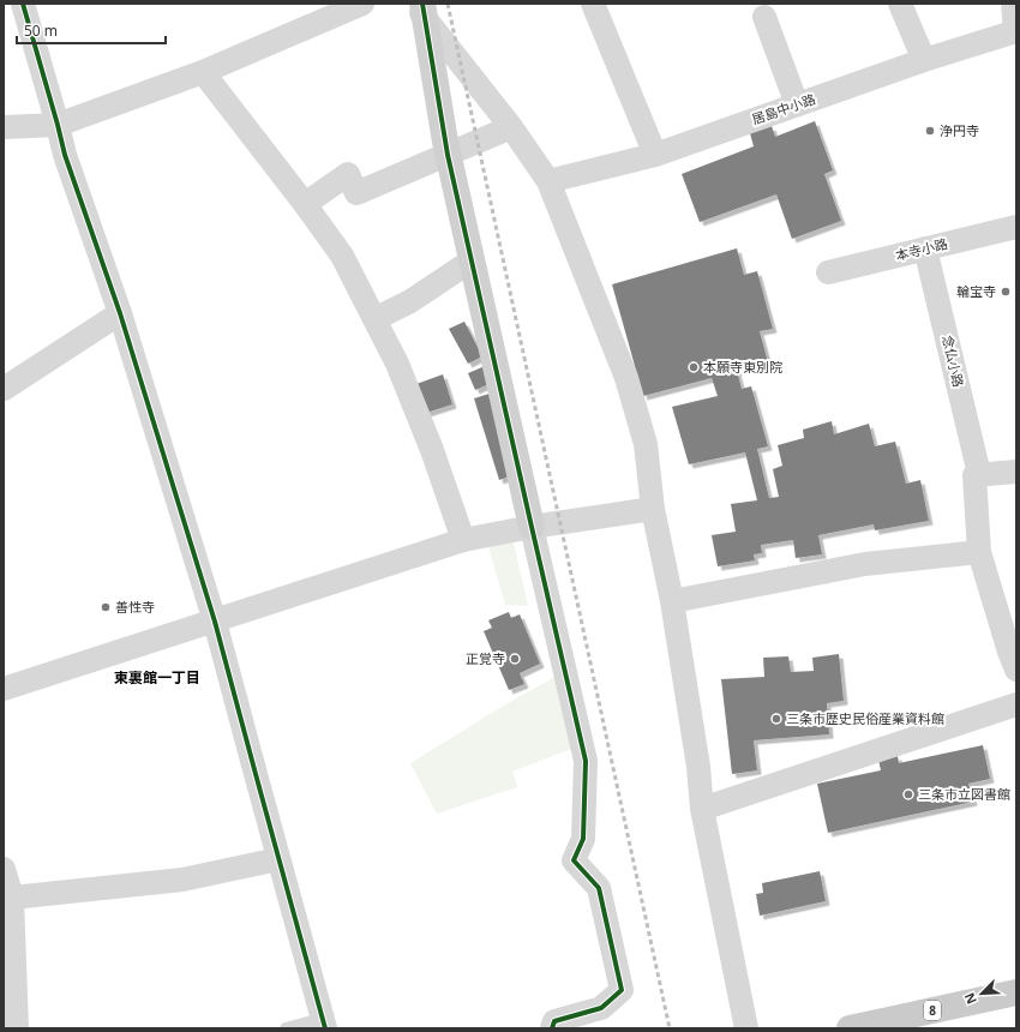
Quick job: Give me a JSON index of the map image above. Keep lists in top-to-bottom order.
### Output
{
  "streets": {
    "main road": ["8"],
    "street": ["居島中小路", "本寺小路", "念仏小路"]
  },
  "crossings": [
    ["本寺小路", "念仏小路"]
  ],
  "districts": ["東裏館一丁目"],
  "places": [
    "浄円寺",
    "輪宝寺",
    "本願寺東別院",
    "善性寺",
    "正覚寺",
    "三条市歴史民俗産業資料館",
    "三条市立図書館"
  ],
  "scale_bar": "50 m",
  "north": "bottom left"
}
